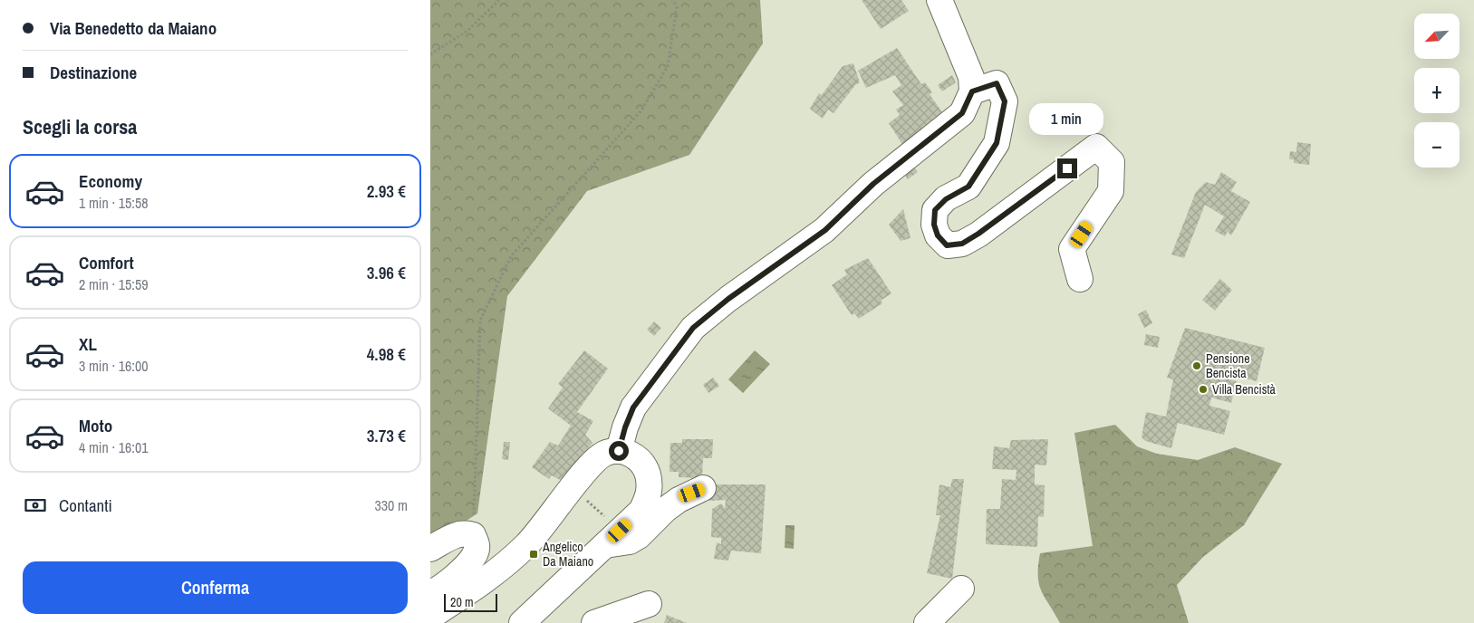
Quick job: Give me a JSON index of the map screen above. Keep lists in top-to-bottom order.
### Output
{
  "places": {
    "other": ["Pensione Bencista", "Villa Bencistà"],
    "transit": ["Angelico Da Maiano"]
  },
  "scale_bar": "20 m",
  "north": "bottom left",
  "page": {
    "banner": ["Via Benedetto da Maiano", "Destinazione"],
    "map_buttons": ["+", "−"],
    "heading": "Scegli la corsa",
    "bubble": "1 min",
    "list": [
      {
        "name": "Economy",
        "note": "1 min · 15:58",
        "value": "2.93 €"
      },
      {
        "name": "Comfort",
        "note": "2 min · 15:59",
        "value": "3.96 €"
      },
      {
        "name": "XL",
        "note": "3 min · 16:00",
        "value": "4.98 €"
      },
      {
        "name": "Moto",
        "note": "4 min · 16:01",
        "value": "3.73 €"
      }
    ],
    "pay": ["Contanti", "330 m"],
    "buttons": "Conferma",
    "scale": "20 m"
  }
}
